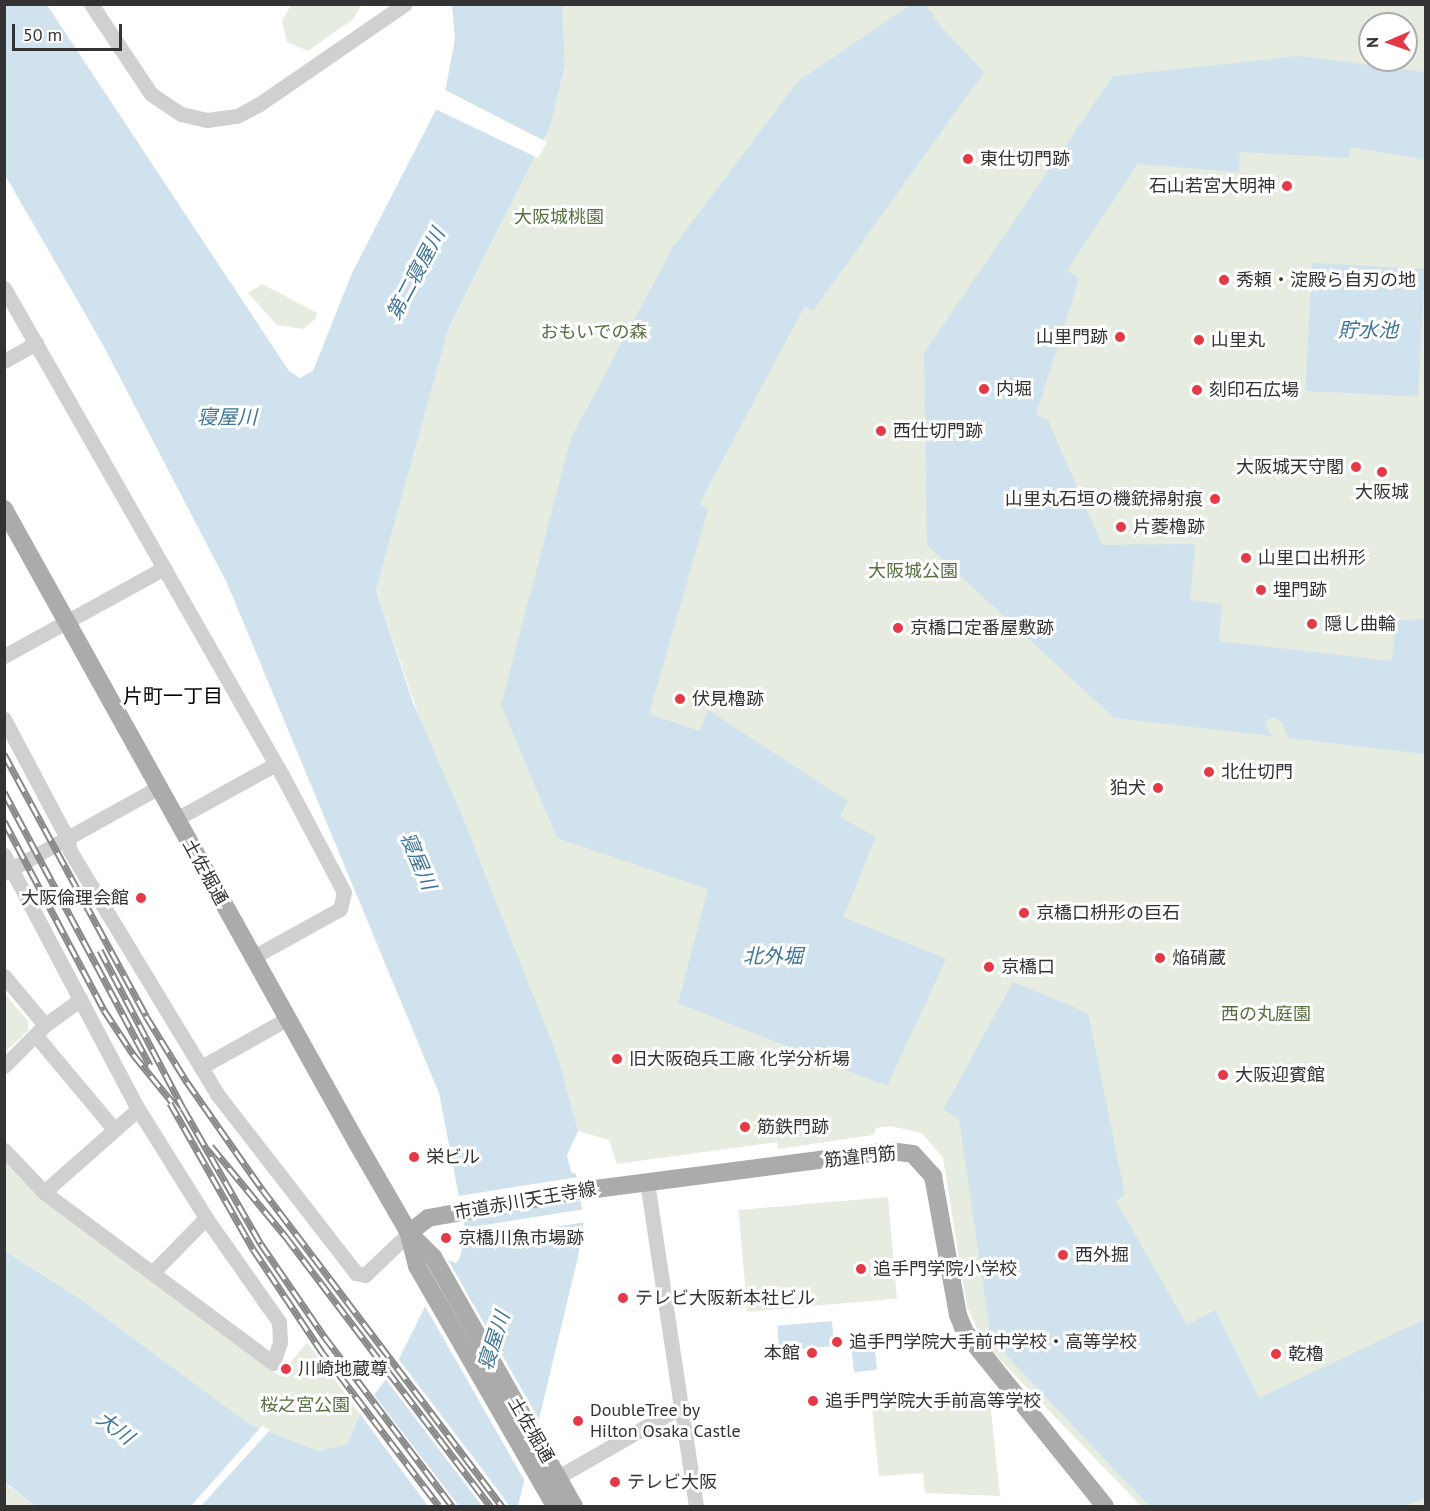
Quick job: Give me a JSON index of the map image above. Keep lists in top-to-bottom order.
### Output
{
  "streets": {
    "main road": ["土佐堀通", "筋違門筋", "市道赤川天王寺線"]
  },
  "crossings": [
    ["土佐堀通", "市道赤川天王寺線"],
    ["筋違門筋", "市道赤川天王寺線"]
  ],
  "districts": ["片町一丁目"],
  "water": [
    "第二寝屋川",
    "貯水池",
    "寝屋川",
    "北外堀",
    "大川"
  ],
  "parks": [
    "大阪城桃園",
    "おもいでの森",
    "大阪城公園",
    "西の丸庭園",
    "桜之宮公園"
  ],
  "places": [
    "東仕切門跡",
    "石山若宮大明神",
    "秀頼・淀殿ら自刃の地",
    "山里門跡",
    "山里丸",
    "内堀",
    "刻印石広場",
    "西仕切門跡",
    "大阪城天守閣",
    "大阪城",
    "山里丸石垣の機銃掃射痕",
    "片菱櫓跡",
    "山里口出枡形",
    "埋門跡",
    "隠し曲輪",
    "京橋口定番屋敷跡",
    "伏見櫓跡",
    "北仕切門",
    "狛犬",
    "大阪倫理会館",
    "京橋口枡形の巨石",
    "焔硝蔵",
    "京橋口",
    "旧大阪砲兵工廠 化学分析場",
    "大阪迎賓館",
    "筋鉄門跡",
    "栄ビル",
    "京橋川魚市場跡",
    "西外掘",
    "追手門学院小学校",
    "テレビ大阪新本社ビル",
    "追手門学院大手前中学校・高等学校",
    "本館",
    "乾櫓",
    "川崎地蔵尊",
    "追手門学院大手前高等学校",
    "DoubleTree by Hilton Osaka Castle",
    "テレビ大阪"
  ],
  "scale_bar": "50 m",
  "north": "left"
}
